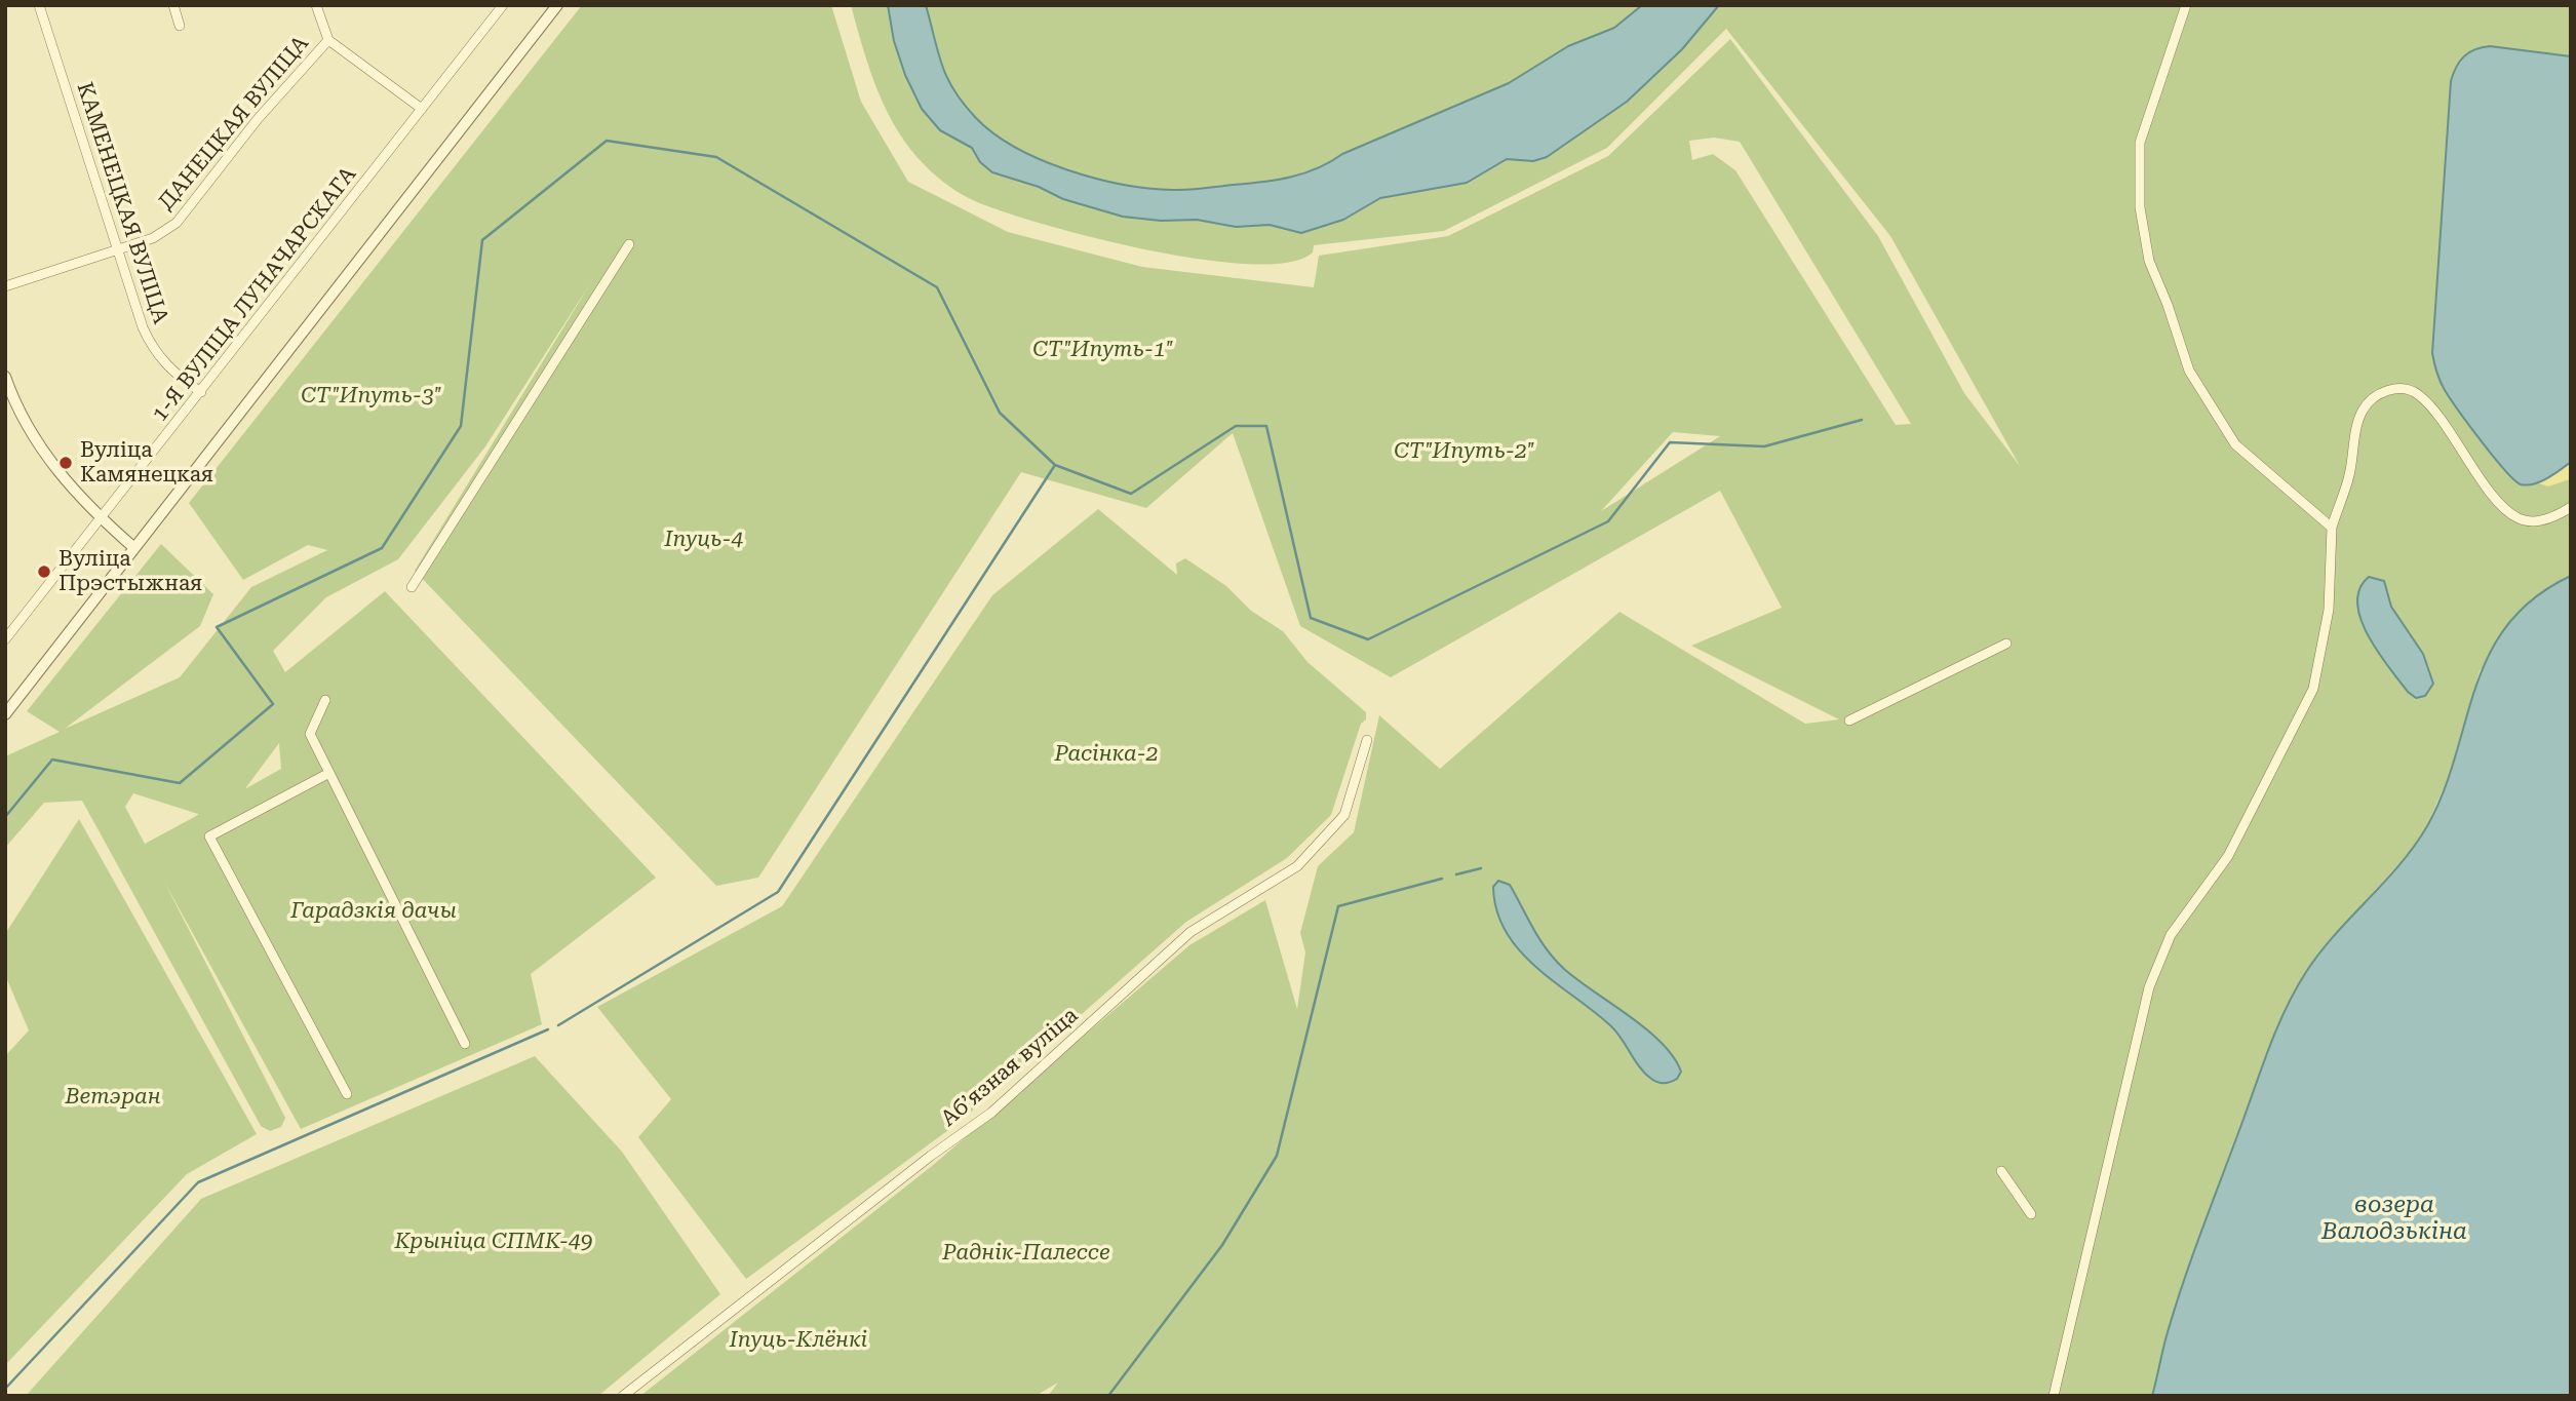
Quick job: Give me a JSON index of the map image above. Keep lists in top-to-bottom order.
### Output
{
  "streets": {
    "street": [
      "ДАНЕЦКАЯ ВУЛІЦА",
      "КАМЕНЕЦКАЯ ВУЛІЦА",
      "1-Я ВУЛІЦА ЛУНАЧАРСКАГА",
      "Абʼязная вуліца"
    ]
  },
  "crossings": [
    ["ДАНЕЦКАЯ ВУЛІЦА", "КАМЕНЕЦКАЯ ВУЛІЦА"],
    ["КАМЕНЕЦКАЯ ВУЛІЦА", "1-Я ВУЛІЦА ЛУНАЧАРСКАГА"]
  ],
  "water": ["возера Валодзькіна"],
  "parks": [
    "СТ\"Ипуть-1\"",
    "СТ\"Ипуть-3\"",
    "СТ\"Ипуть-2\"",
    "Іпуць-4",
    "Расінка-2",
    "Гарадзкія дачы",
    "Ветэран",
    "Крыніца СПМК-49",
    "Раднік-Палессе",
    "Іпуць-Клёнкі"
  ],
  "places": ["Вуліца Камянецкая", "Вуліца Прэстыжная"]
}
